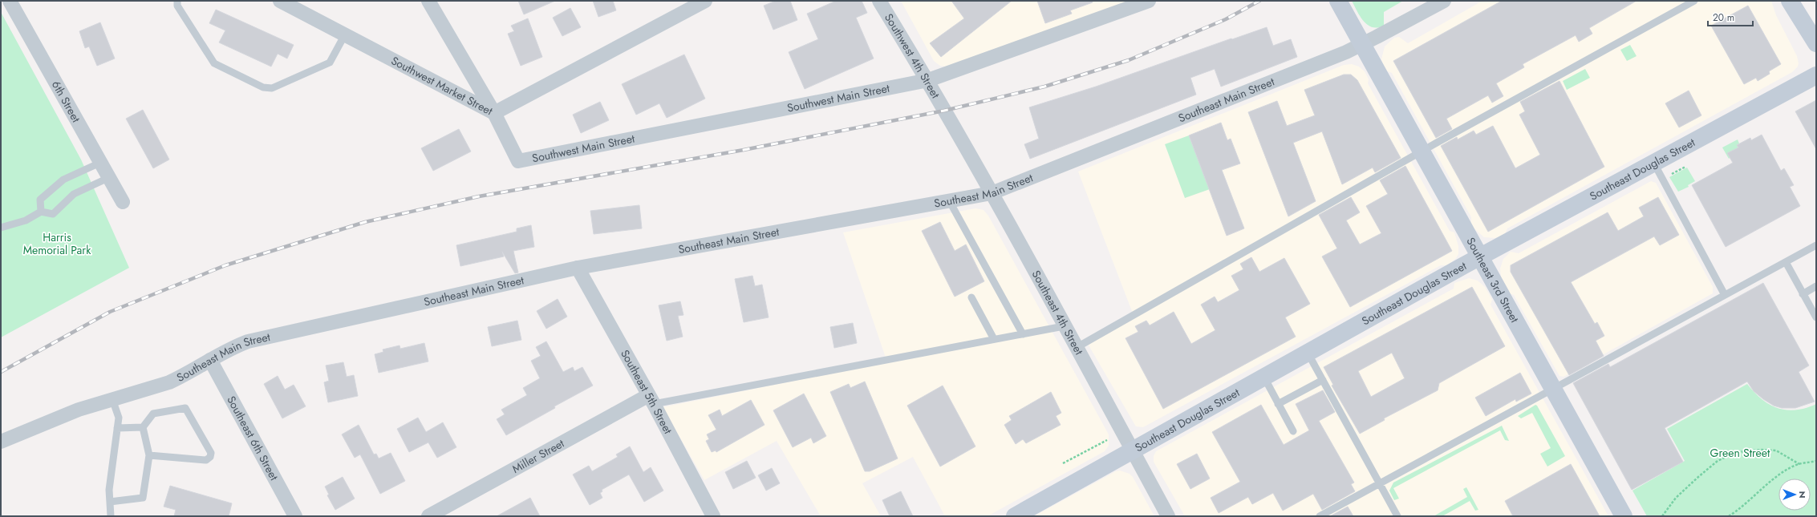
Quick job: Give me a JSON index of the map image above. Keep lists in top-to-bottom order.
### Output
{
  "streets": {
    "main road": ["Southeast Douglas Street", "Southeast 3rd Street"],
    "street": [
      "Southwest 4th Street",
      "Southwest Market Street",
      "Southwest Main Street",
      "Southeast Main Street",
      "6th Street",
      "Southeast 4th Street",
      "Southeast 5th Street",
      "Southeast 6th Street",
      "Miller Street"
    ]
  },
  "crossings": [
    ["Southwest 4th Street", "Southwest Main Street"],
    ["Southwest 4th Street", "Southeast 4th Street"],
    ["Southwest Market Street", "Southwest Main Street"],
    ["Southeast Main Street", "Southeast 3rd Street"],
    ["Southeast Main Street", "Southeast 4th Street"],
    ["Southeast Main Street", "Southeast 5th Street"],
    ["Southeast Main Street", "Southeast 6th Street"],
    ["Southeast Douglas Street", "Southeast 3rd Street"],
    ["Southeast Douglas Street", "Southeast 4th Street"],
    ["Southeast 5th Street", "Miller Street"]
  ],
  "parks": ["Harris Memorial Park", "Green Street"],
  "scale_bar": "20 m",
  "north": "right"
}
